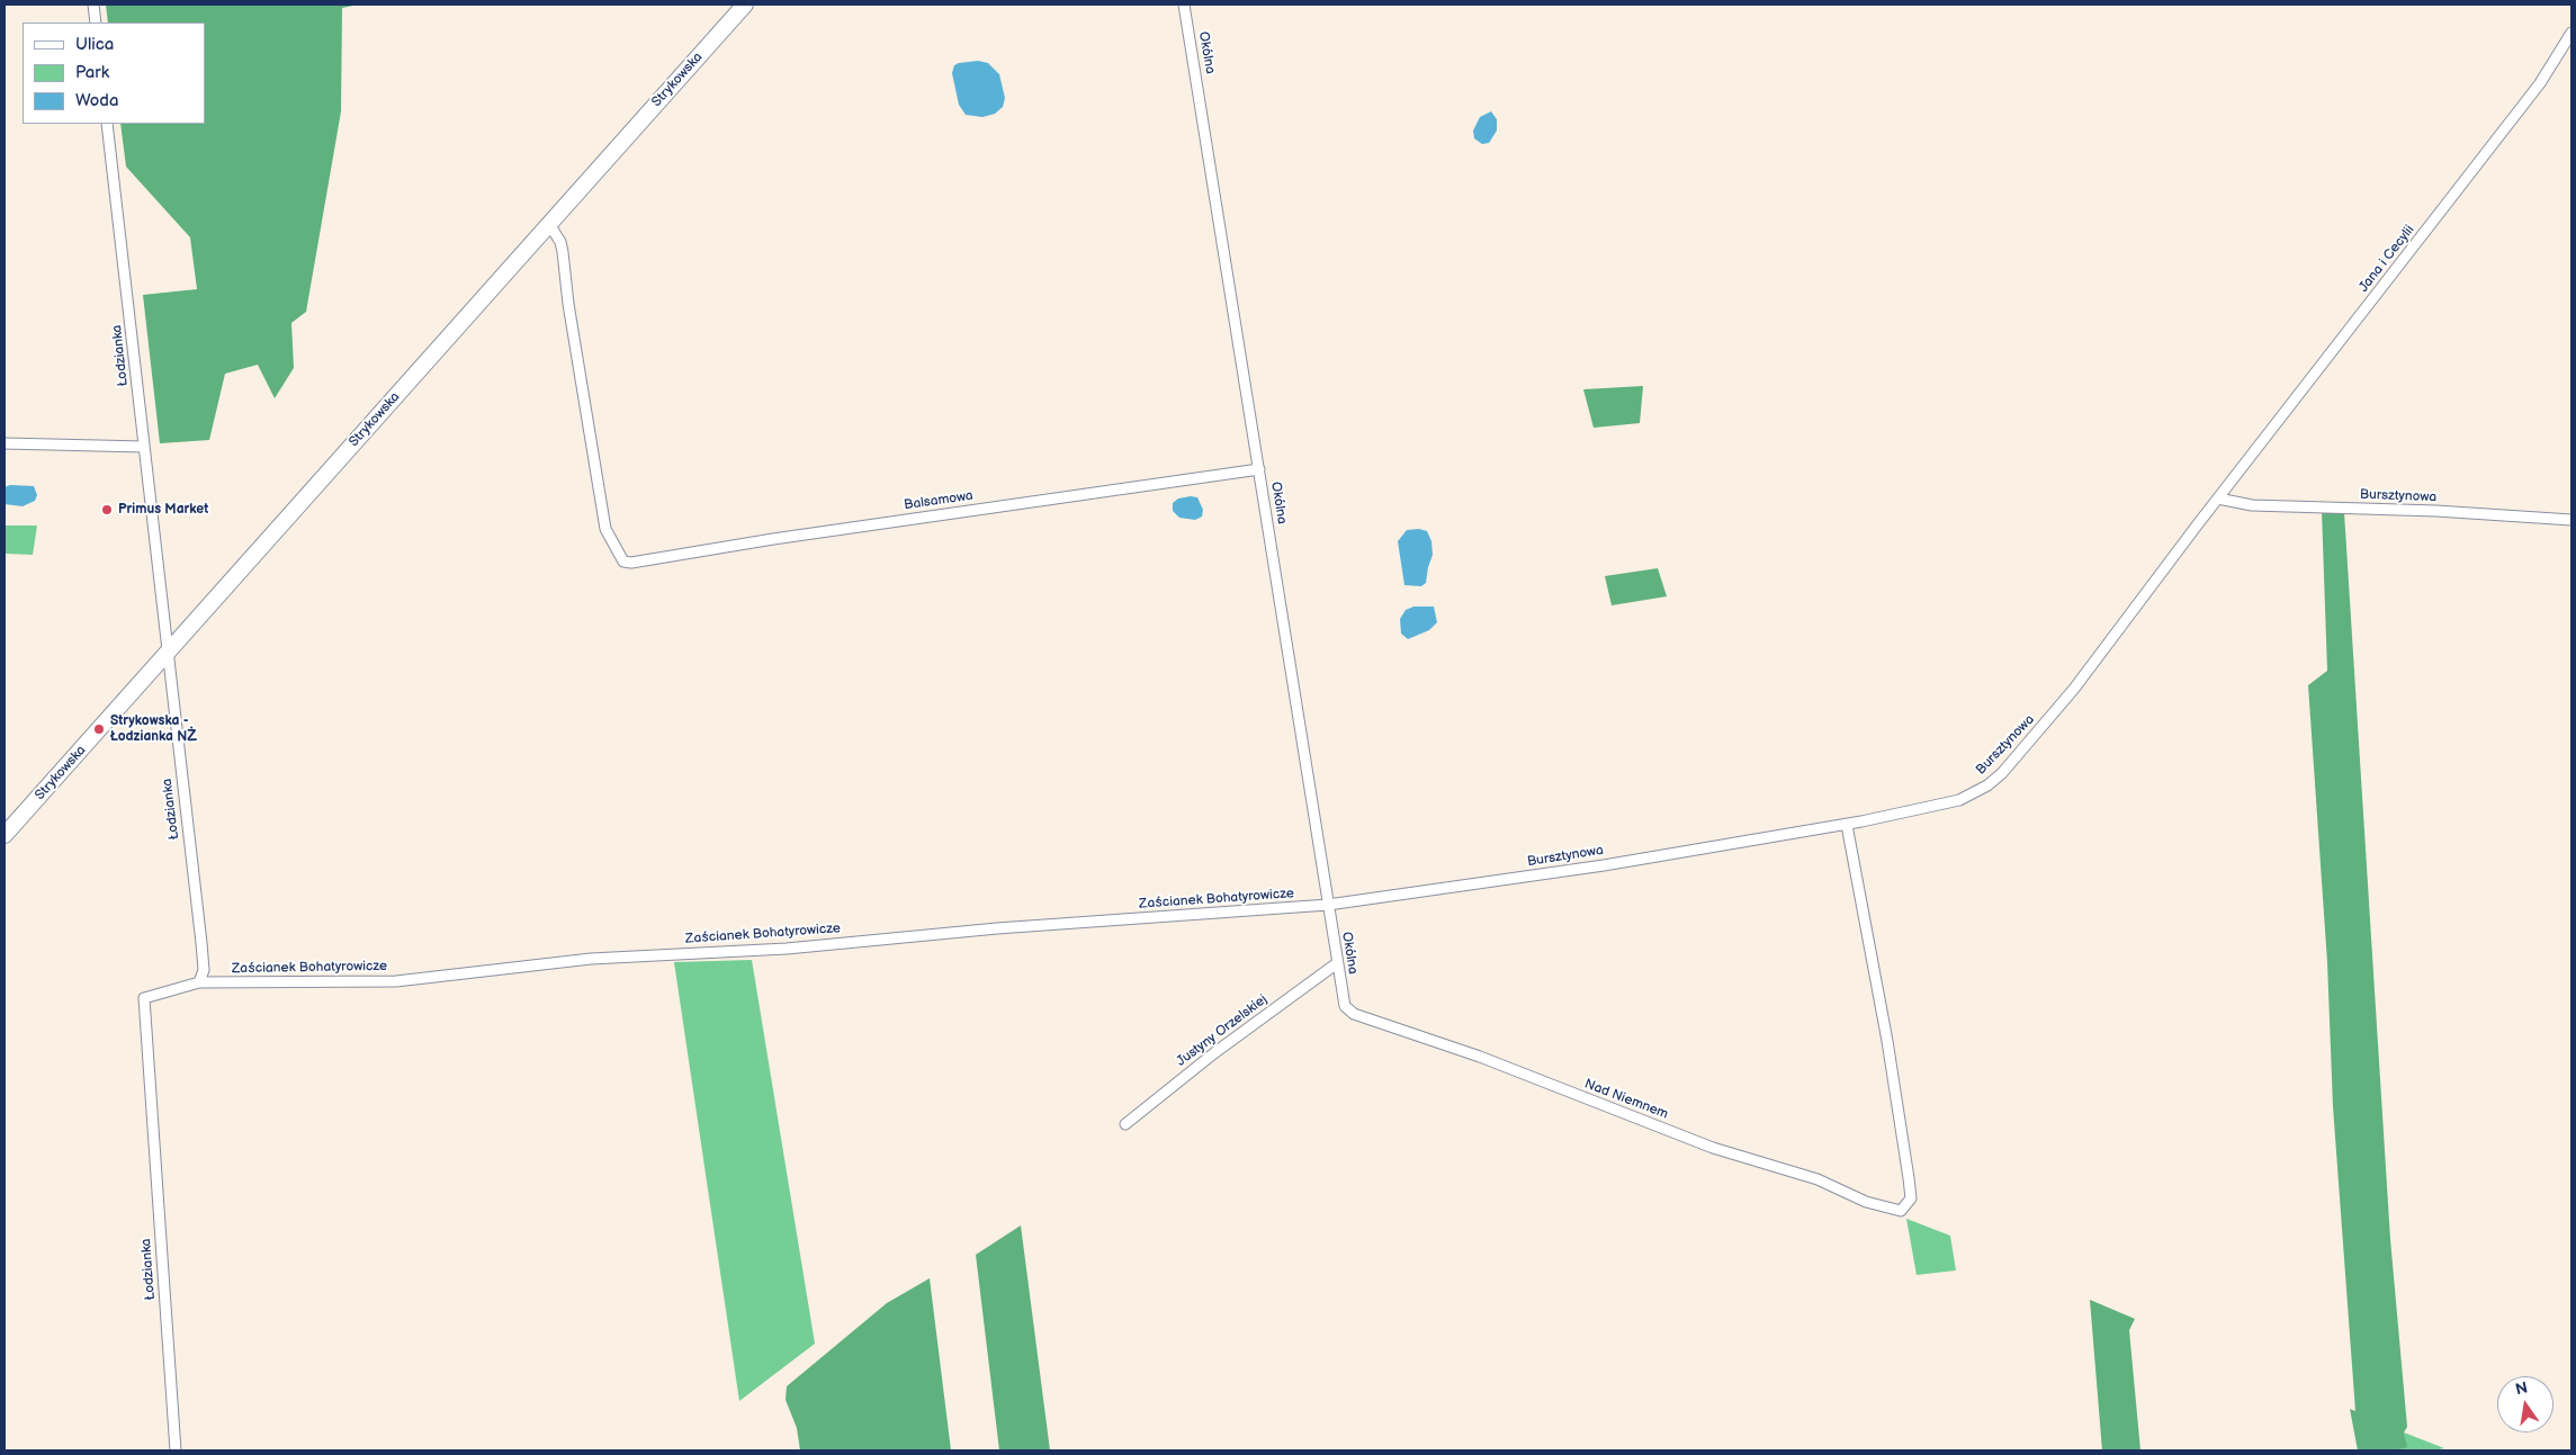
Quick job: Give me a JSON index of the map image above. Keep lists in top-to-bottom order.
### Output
{
  "streets": {
    "main road": ["Strykowska"],
    "street": [
      "Okólna",
      "Jana i Cecylii",
      "Łodzianka",
      "Bursztynowa",
      "Balsamowa",
      "Zaścianek Bohatyrowicze",
      "Justyny Orzelskiej",
      "Nad Niemnem"
    ]
  },
  "crossings": [
    ["Okólna", "Bursztynowa"],
    ["Okólna", "Balsamowa"],
    ["Okólna", "Zaścianek Bohatyrowicze"],
    ["Okólna", "Justyny Orzelskiej"],
    ["Okólna", "Nad Niemnem"],
    ["Strykowska", "Łodzianka"],
    ["Strykowska", "Balsamowa"],
    ["Jana i Cecylii", "Bursztynowa"],
    ["Łodzianka", "Zaścianek Bohatyrowicze"],
    ["Bursztynowa", "Zaścianek Bohatyrowicze"],
    ["Bursztynowa", "Nad Niemnem"]
  ],
  "places": ["Primus Market", "Strykowska - Łodzianka NŻ"],
  "legend": ["Ulica", "Park", "Woda"],
  "north": "top"
}
